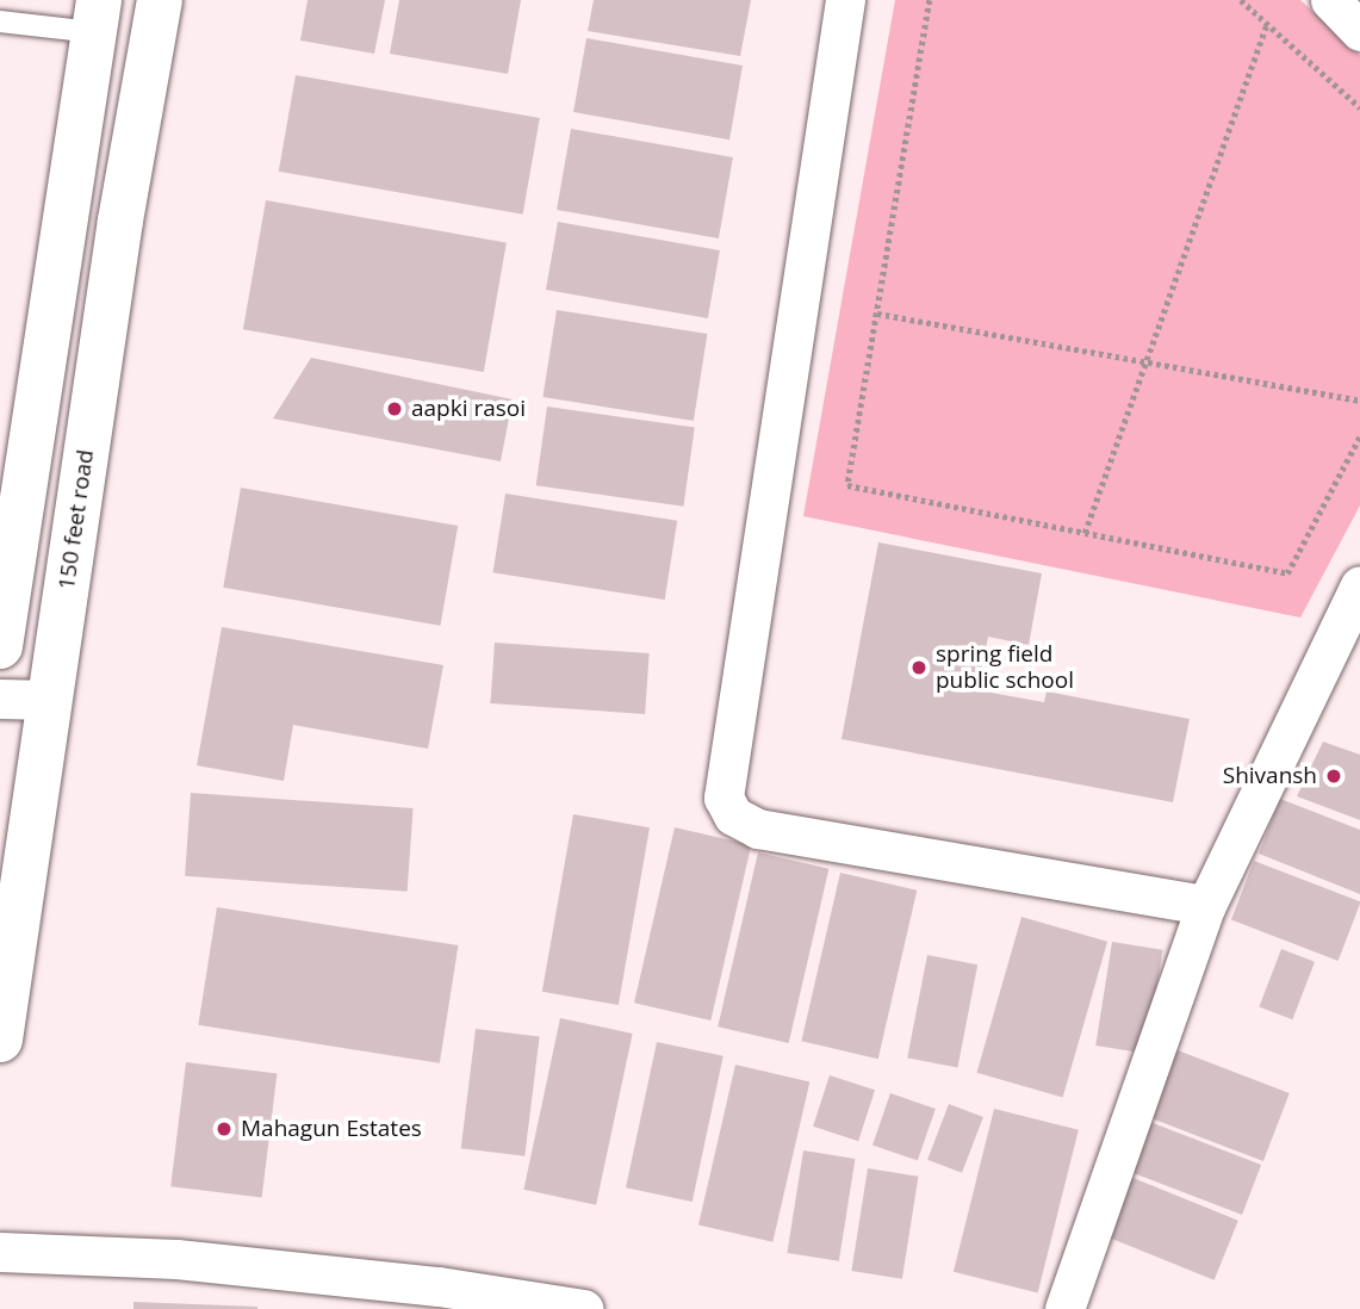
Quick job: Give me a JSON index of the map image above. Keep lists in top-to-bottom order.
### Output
{
  "streets": {
    "street": ["150 feet road"]
  },
  "places": [
    "aapki rasoi",
    "spring field public school",
    "Shivansh",
    "Mahagun Estates"
  ]
}
